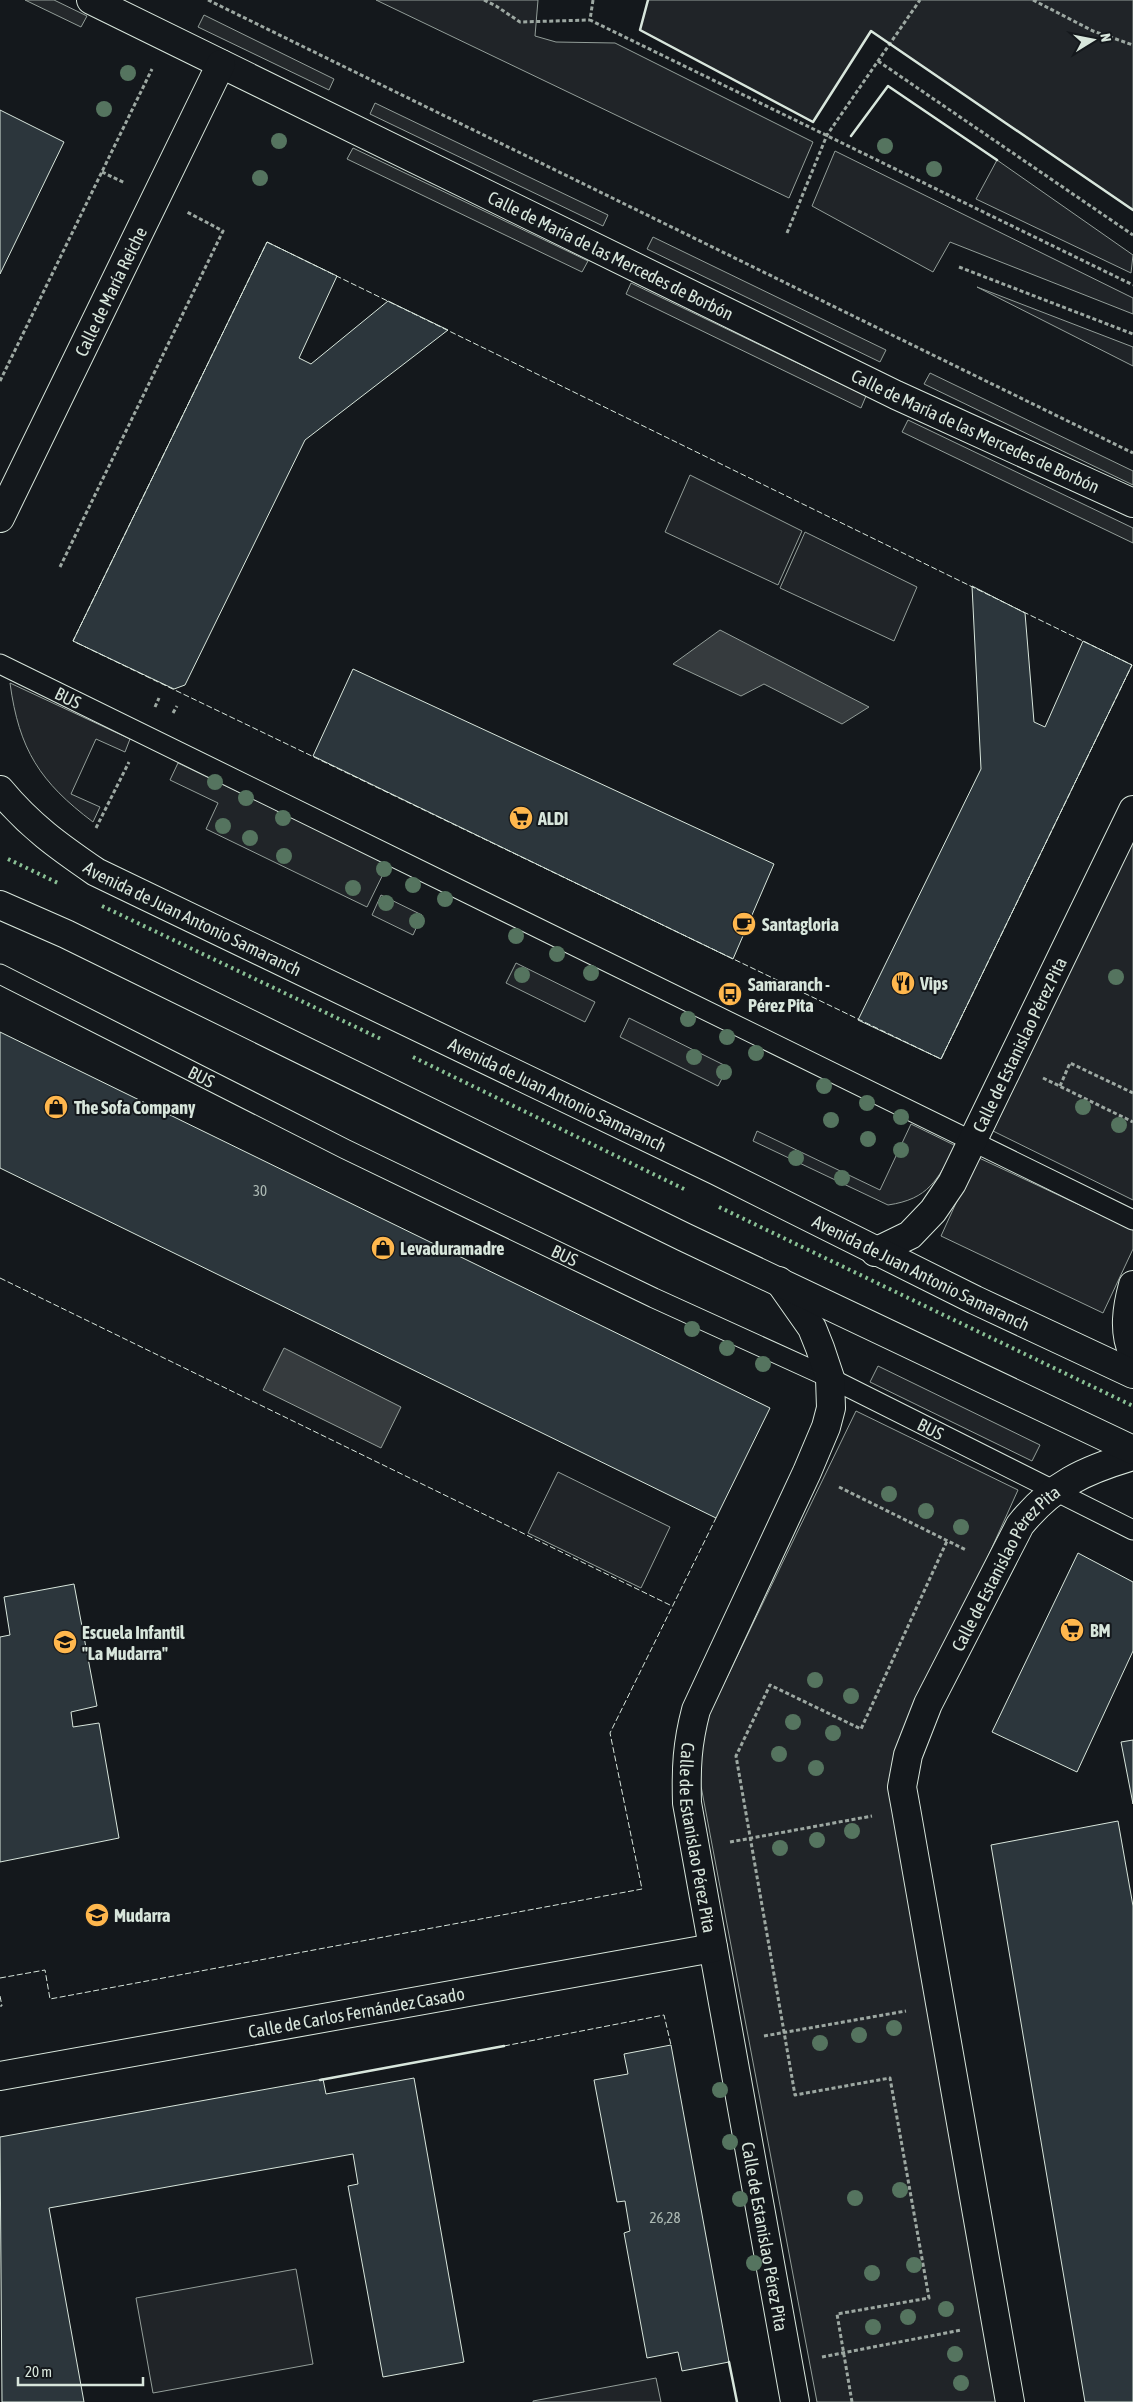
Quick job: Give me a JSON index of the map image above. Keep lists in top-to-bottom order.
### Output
{
  "streets": {
    "street": [
      "Calle de María de las Mercedes de Borbón",
      "Calle de María Reiche",
      "Avenida de Juan Antonio Samaranch",
      "Calle de Estanislao Pérez Pita",
      "Calle de Carlos Fernández Casado"
    ],
    "lane": ["BUS"]
  },
  "crossings": [
    ["Calle de María de las Mercedes de Borbón", "Calle de María Reiche"],
    ["BUS", "Calle de Estanislao Pérez Pita"],
    ["Avenida de Juan Antonio Samaranch", "Calle de Estanislao Pérez Pita"],
    ["Calle de Estanislao Pérez Pita", "Calle de Carlos Fernández Casado"]
  ],
  "places": {
    "supermarket": ["ALDI", "BM"],
    "cafe": ["Santagloria"],
    "restaurant": ["Vips"],
    "bus stop": ["Samaranch - Pérez Pita"],
    "shop": ["The Sofa Company", "Levaduramadre"],
    "school or university": ["Escuela Infantil \"La Mudarra\"", "Mudarra"]
  },
  "house_numbers": ["30", "26,28"],
  "scale_bar": "20 m",
  "north": "right"
}
